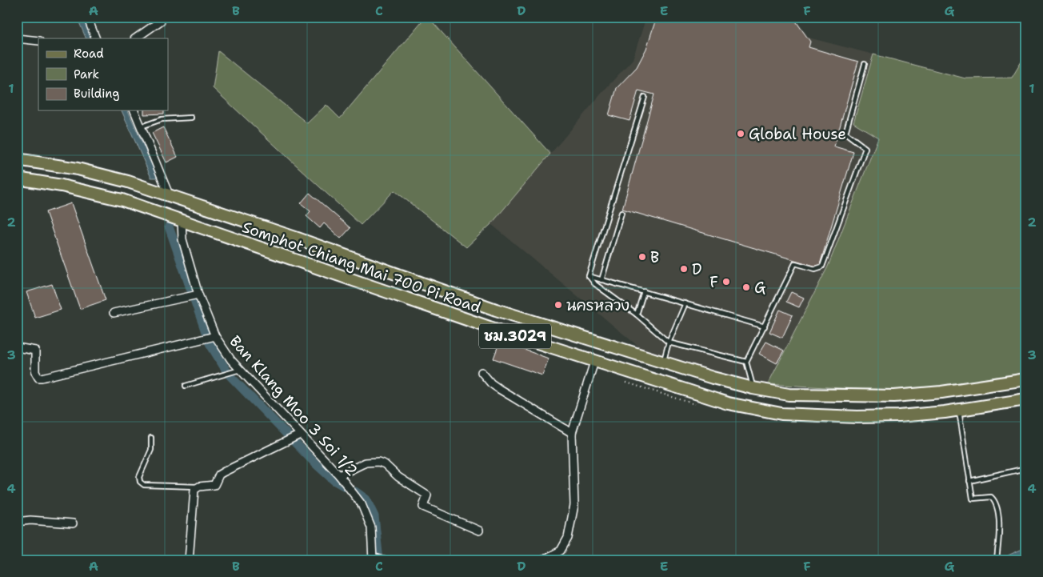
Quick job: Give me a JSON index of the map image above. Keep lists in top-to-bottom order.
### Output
{
  "streets": {
    "main road": ["Somphot Chiang Mai 700 Pi Road", "ชม.3029"],
    "street": ["Ban Klang Moo 3 Soi 1/2"]
  },
  "crossings": [
    ["Somphot Chiang Mai 700 Pi Road", "Ban Klang Moo 3 Soi 1/2"]
  ],
  "places": [
    "Global House",
    "B",
    "D",
    "F",
    "G",
    "นครหลวง"
  ],
  "legend": ["Road", "Park", "Building"],
  "grid": {
    "columns": [
      "A",
      "B",
      "C",
      "D",
      "E",
      "F",
      "G"
    ],
    "rows": [
      "1",
      "2",
      "3",
      "4"
    ]
  }
}
